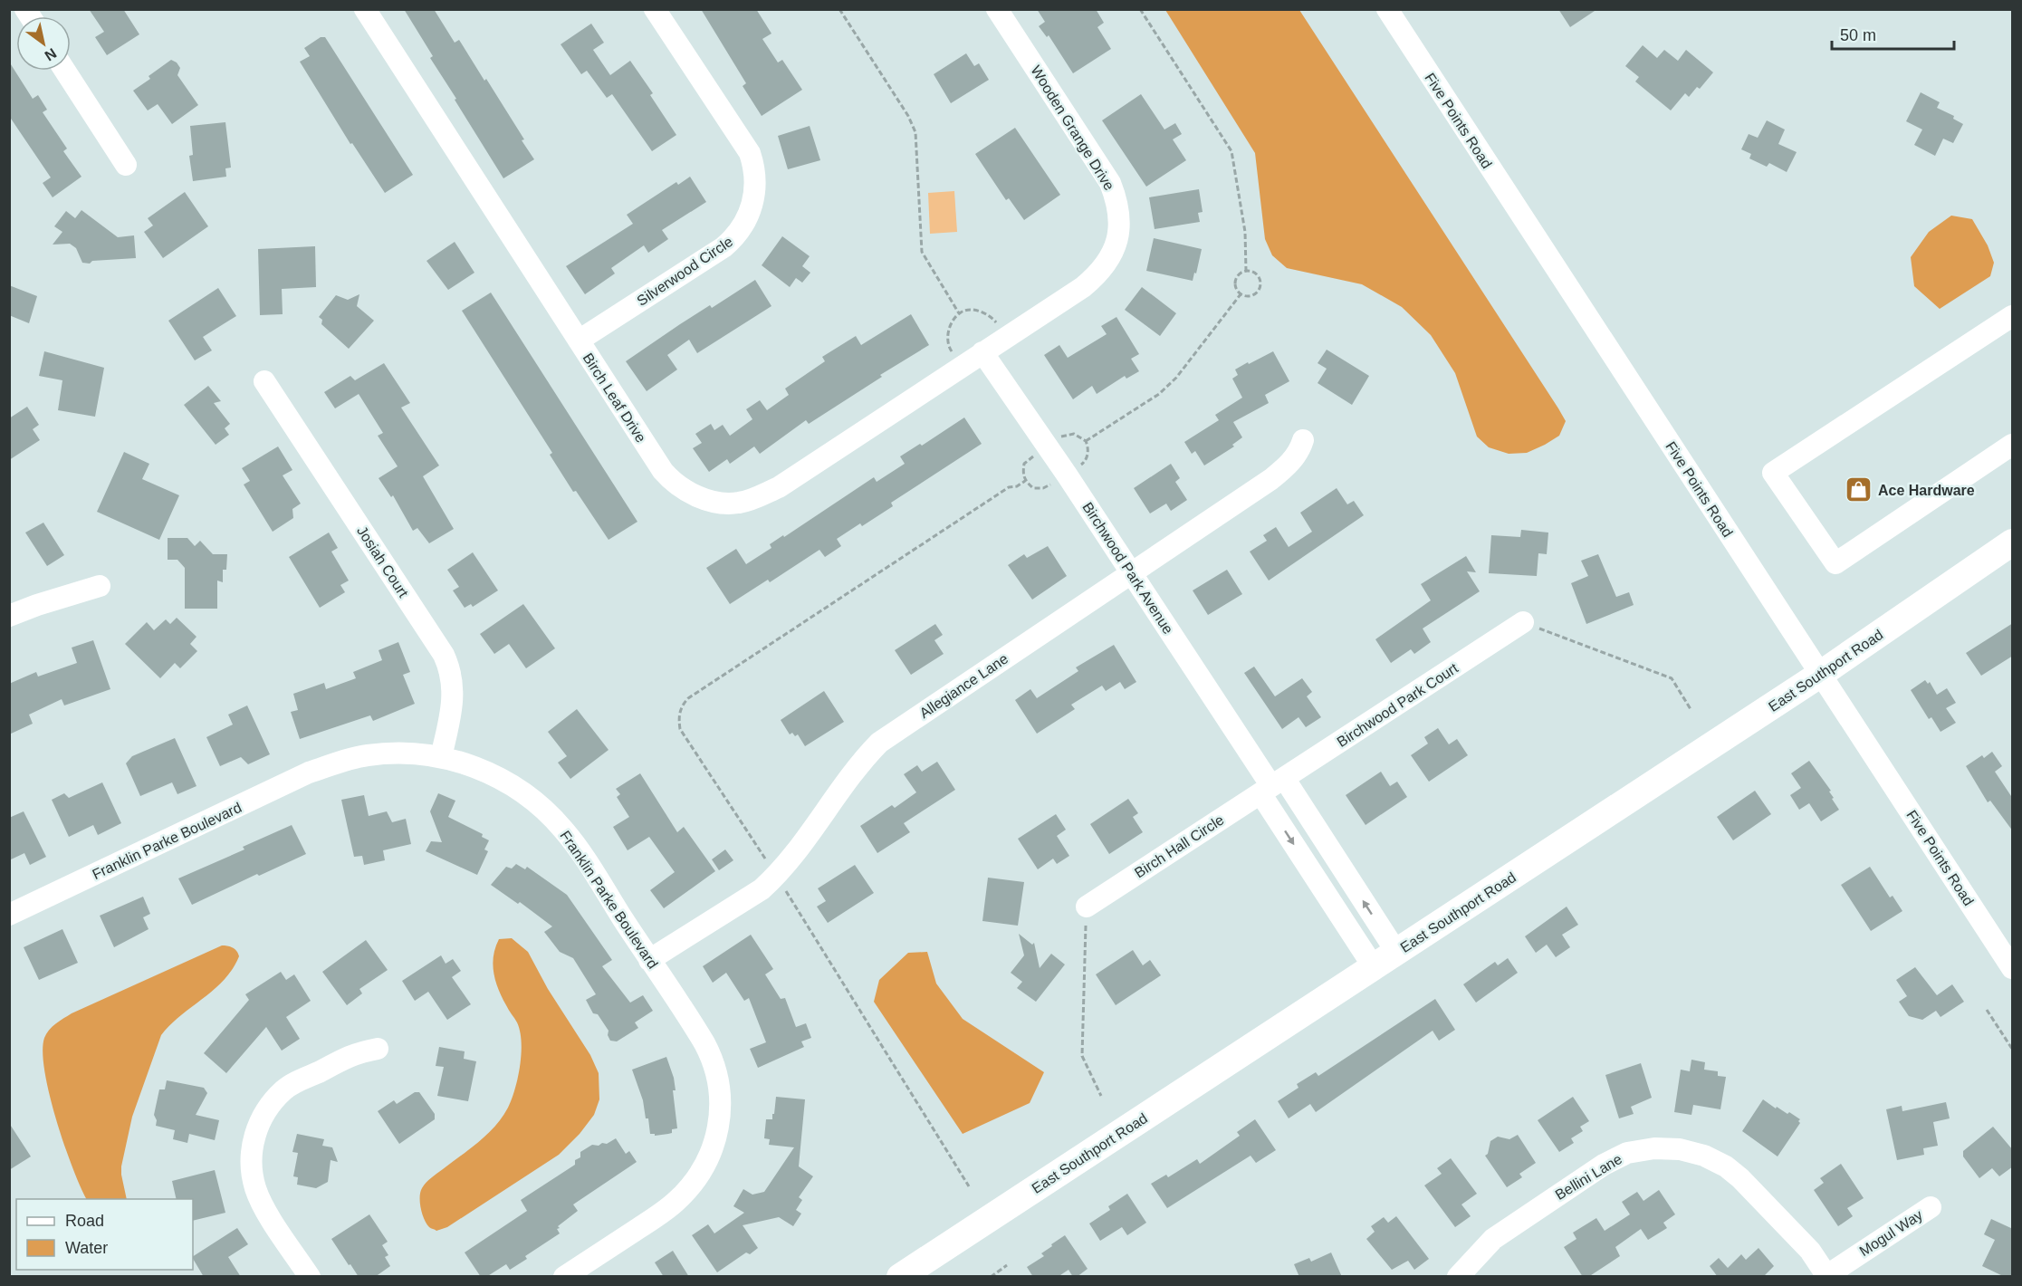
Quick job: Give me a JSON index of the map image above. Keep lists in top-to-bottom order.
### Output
{
  "streets": {
    "main road": ["East Southport Road"],
    "street": [
      "Five Points Road",
      "Wooden Grange Drive",
      "Silverwood Circle",
      "Birch Leaf Drive",
      "Josiah Court",
      "Birchwood Park Avenue",
      "Allegiance Lane",
      "Birchwood Park Court",
      "Franklin Parke Boulevard",
      "Birch Hall Circle",
      "Bellini Lane",
      "Mogul Way"
    ]
  },
  "crossings": [
    ["Five Points Road", "East Southport Road"],
    ["Wooden Grange Drive", "Birch Leaf Drive"],
    ["Wooden Grange Drive", "Birchwood Park Avenue"],
    ["Silverwood Circle", "Birch Leaf Drive"],
    ["Birch Leaf Drive", "Birchwood Park Avenue"],
    ["Josiah Court", "Franklin Parke Boulevard"],
    ["Birchwood Park Avenue", "East Southport Road"],
    ["Birchwood Park Avenue", "Allegiance Lane"],
    ["Birchwood Park Avenue", "Birchwood Park Court"],
    ["Birchwood Park Avenue", "Birch Hall Circle"],
    ["Allegiance Lane", "Franklin Parke Boulevard"],
    ["Birchwood Park Court", "Birch Hall Circle"],
    ["Bellini Lane", "Mogul Way"]
  ],
  "places": {
    "shop": ["Ace Hardware"]
  },
  "legend": ["Road", "Water"],
  "scale_bar": "50 m",
  "north": "bottom right"
}
